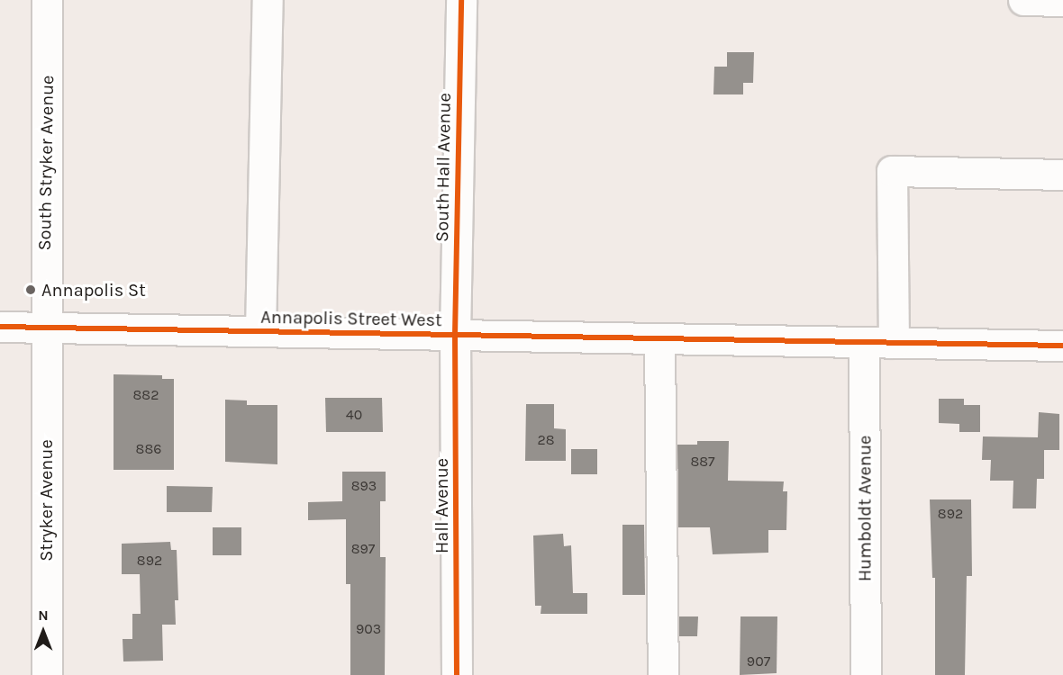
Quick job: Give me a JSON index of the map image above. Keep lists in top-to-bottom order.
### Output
{
  "streets": {
    "street": [
      "South Stryker Avenue",
      "South Hall Avenue",
      "Annapolis Street West",
      "Stryker Avenue",
      "Hall Avenue",
      "Humboldt Avenue"
    ]
  },
  "crossings": [
    ["South Stryker Avenue", "Annapolis Street West"],
    ["South Stryker Avenue", "Stryker Avenue"],
    ["South Hall Avenue", "Annapolis Street West"],
    ["South Hall Avenue", "Hall Avenue"],
    ["Annapolis Street West", "Stryker Avenue"],
    ["Annapolis Street West", "Hall Avenue"],
    ["Annapolis Street West", "Humboldt Avenue"]
  ],
  "places": ["Annapolis St"],
  "house_numbers": [
    "882",
    "40",
    "28",
    "886",
    "887",
    "893",
    "892",
    "897",
    "892",
    "903",
    "907"
  ],
  "north": "top"
}
